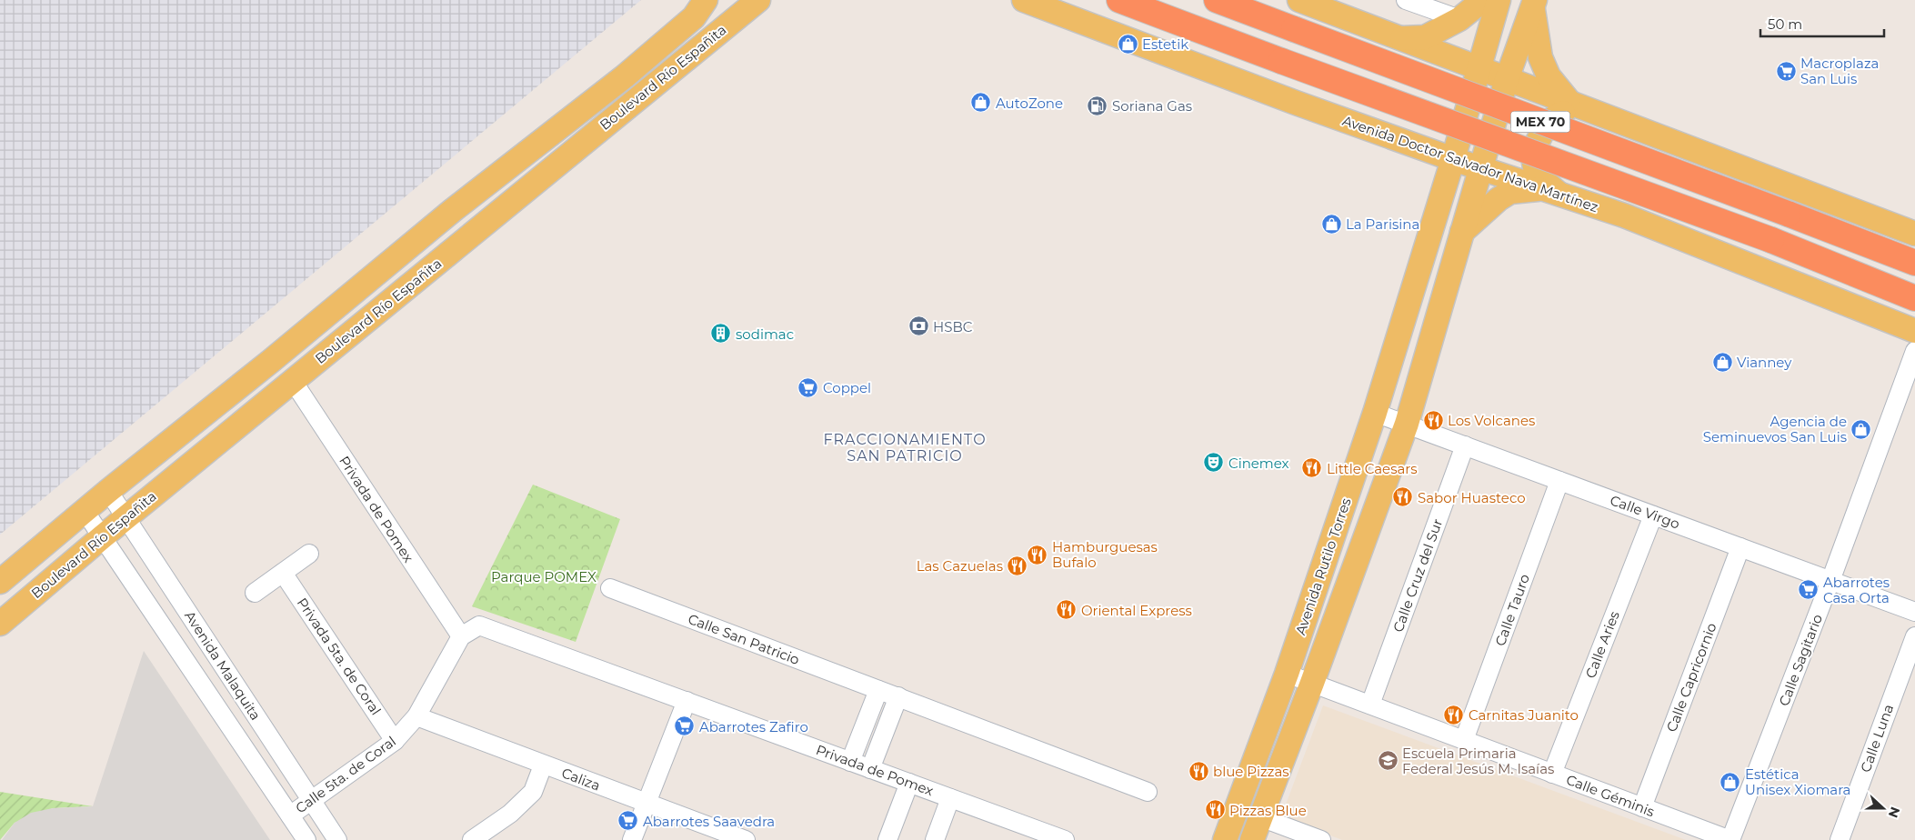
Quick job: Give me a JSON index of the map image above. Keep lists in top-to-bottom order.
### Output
{
  "streets": {
    "highway": ["MEX 70"],
    "main road": ["Boulevard Río Españita", "Avenida Doctor Salvador Nava Martínez", "Avenida Rutilo Torres"],
    "street": [
      "Privada de Pomex",
      "Calle Virgo",
      "Calle Cruz del Sur",
      "Calle Tauro",
      "Calle San Patricio",
      "Calle Aries",
      "Privada 5ta. de Coral",
      "Calle Sagitario",
      "Avenida Malaquita",
      "Calle Capricornio",
      "Calle Luna",
      "Calle 5ta. de Coral",
      "Caliza",
      "Calle Géminis"
    ]
  },
  "crossings": [
    ["Boulevard Río Españita", "Privada de Pomex"],
    ["Boulevard Río Españita", "Avenida Malaquita"],
    ["Avenida Doctor Salvador Nava Martínez", "Avenida Rutilo Torres"],
    ["Privada de Pomex", "Calle 5ta. de Coral"],
    ["Calle Virgo", "Avenida Rutilo Torres"],
    ["Calle Virgo", "Calle Cruz del Sur"],
    ["Calle Virgo", "Calle Tauro"],
    ["Calle Virgo", "Calle Aries"],
    ["Calle Virgo", "Calle Sagitario"],
    ["Calle Virgo", "Calle Capricornio"],
    ["Avenida Rutilo Torres", "Calle Géminis"],
    ["Calle Cruz del Sur", "Calle Géminis"],
    ["Calle Tauro", "Calle Géminis"],
    ["Calle Aries", "Calle Géminis"],
    ["Privada 5ta. de Coral", "Calle 5ta. de Coral"],
    ["Calle Sagitario", "Calle Géminis"],
    ["Avenida Malaquita", "Calle 5ta. de Coral"],
    ["Calle Capricornio", "Calle Géminis"],
    ["Calle 5ta. de Coral", "Caliza"]
  ],
  "districts": ["FRACCIONAMIENTO SAN PATRICIO"],
  "parks": ["Parque POMEX"],
  "places": {
    "shop": [
      "Estetik",
      "AutoZone",
      "La Parisina",
      "Vianney",
      "Agencia de Seminuevos San Luis",
      "Estética Unisex Xiomara"
    ],
    "supermarket": [
      "Macroplaza San Luis",
      "Coppel",
      "Abarrotes Casa Orta",
      "Abarrotes Zafiro",
      "Abarrotes Saavedra"
    ],
    "fuel station": ["Soriana Gas"],
    "bank": ["HSBC"],
    "building": ["sodimac"],
    "restaurant": [
      "Los Volcanes",
      "Little Caesars",
      "Sabor Huasteco",
      "Hamburguesas Bufalo",
      "Las Cazuelas",
      "Oriental Express",
      "Carnitas Juanito",
      "blue Pizzas",
      "Pizzas Blue"
    ],
    "theatre": ["Cinemex"],
    "school or university": ["Escuela Primaria Federal Jesús M. Isaías"]
  },
  "scale_bar": "50 m",
  "north": "right"
}
